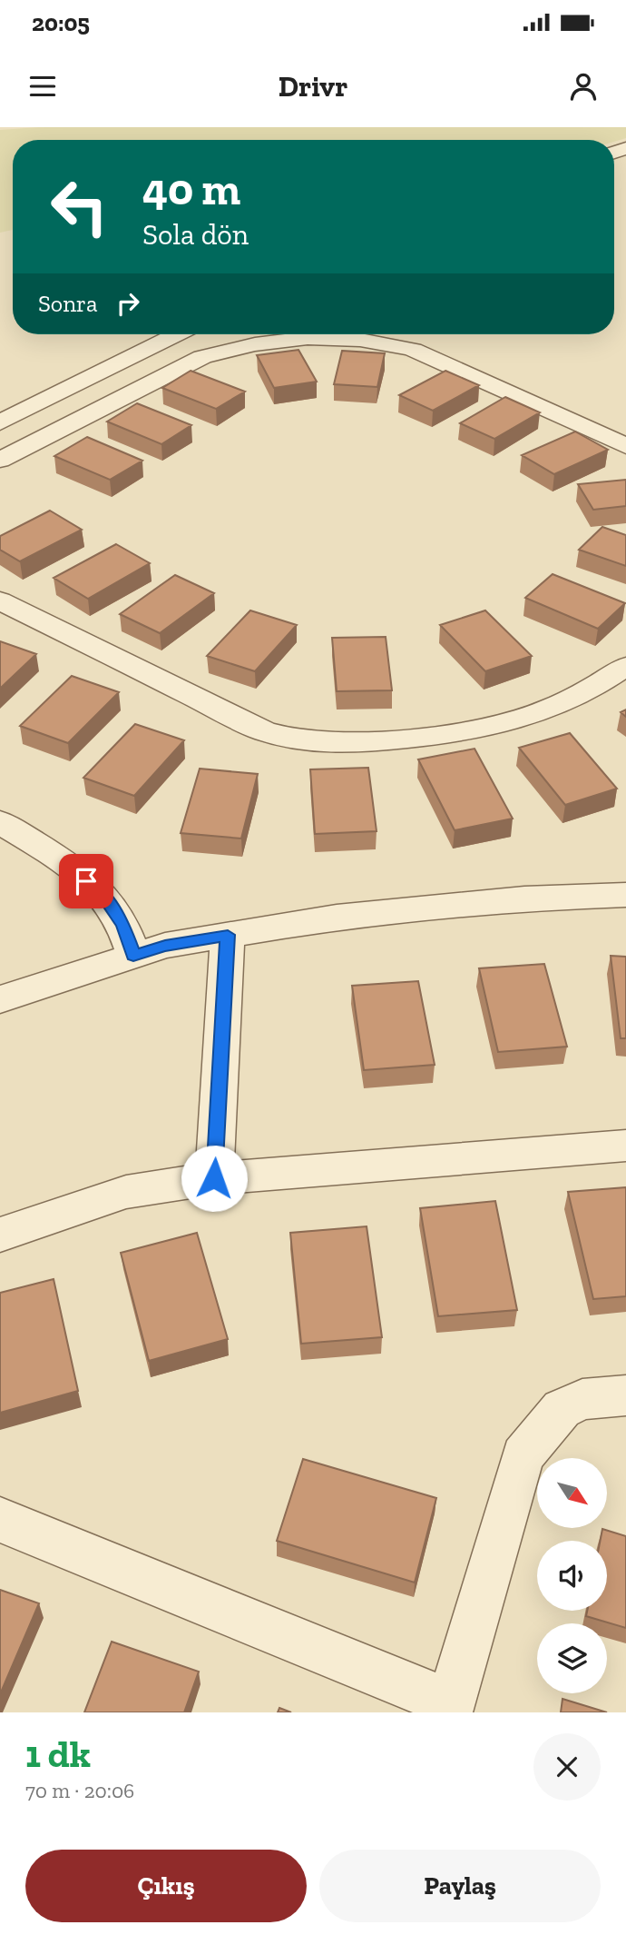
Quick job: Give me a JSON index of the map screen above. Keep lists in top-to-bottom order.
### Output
{
  "north": "bottom right",
  "page": {
    "status": "20:05",
    "header": "Drivr",
    "turn": ["40 m", "Sola dön"],
    "then": "Sonra",
    "heading": ["1 dk", "70 m · 20:06"],
    "buttons": ["Çıkış", "Paylaş"]
  }
}
